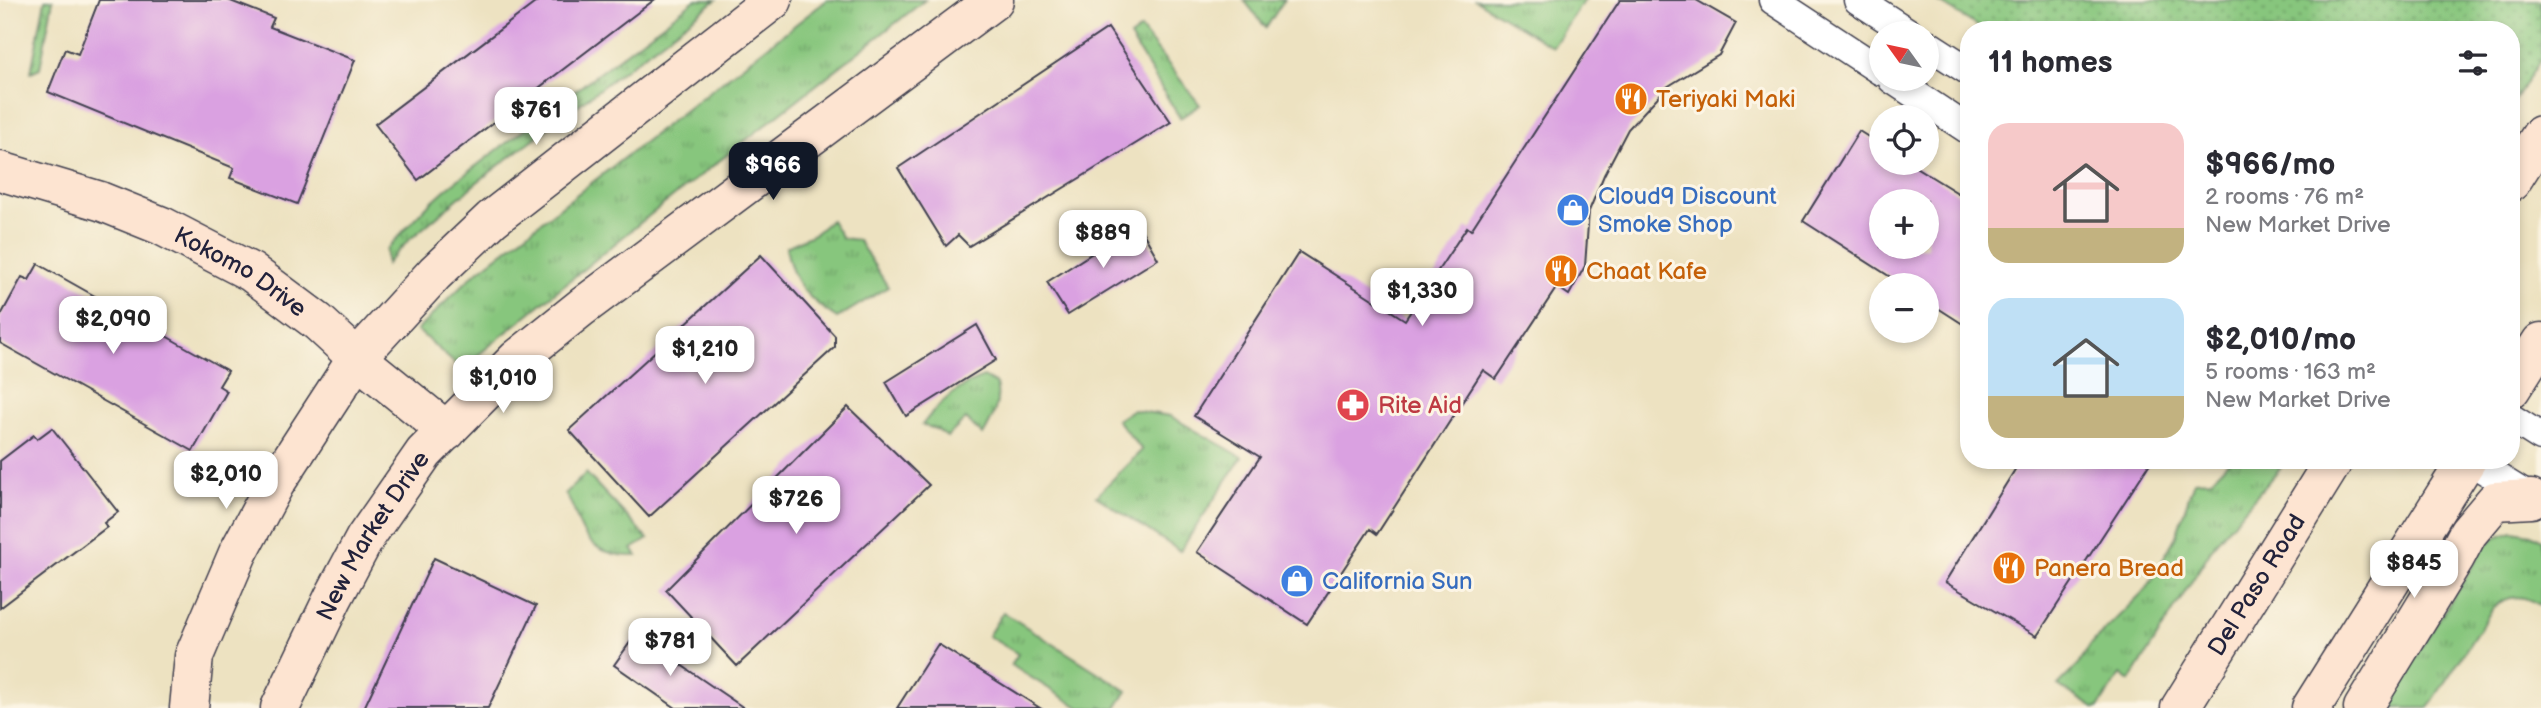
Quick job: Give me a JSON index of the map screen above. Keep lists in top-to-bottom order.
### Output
{
  "streets": {
    "street": ["Kokomo Drive", "New Market Drive", "Del Paso Road"]
  },
  "crossings": [
    ["Kokomo Drive", "New Market Drive"]
  ],
  "places": {
    "restaurant": ["Teriyaki Maki", "Chaat Kafe", "Panera Bread"],
    "shop": ["Cloud9 Discount Smoke Shop", "California Sun"],
    "pharmacy": ["Rite Aid"]
  },
  "north": "top left",
  "page": {
    "map_buttons": ["+", "−"],
    "heading": "11 homes",
    "price": [
      "$761",
      "$966",
      "$889",
      "$1,330",
      "$2,090",
      "$1,210",
      "$1,010",
      "$2,010",
      "$726",
      "$845",
      "$781"
    ],
    "list": [
      {
        "name": "$966/mo",
        "note": "2 rooms · 76 m² · New Market Drive"
      },
      {
        "name": "$2,010/mo",
        "note": "5 rooms · 163 m² · New Market Drive"
      }
    ]
  }
}
